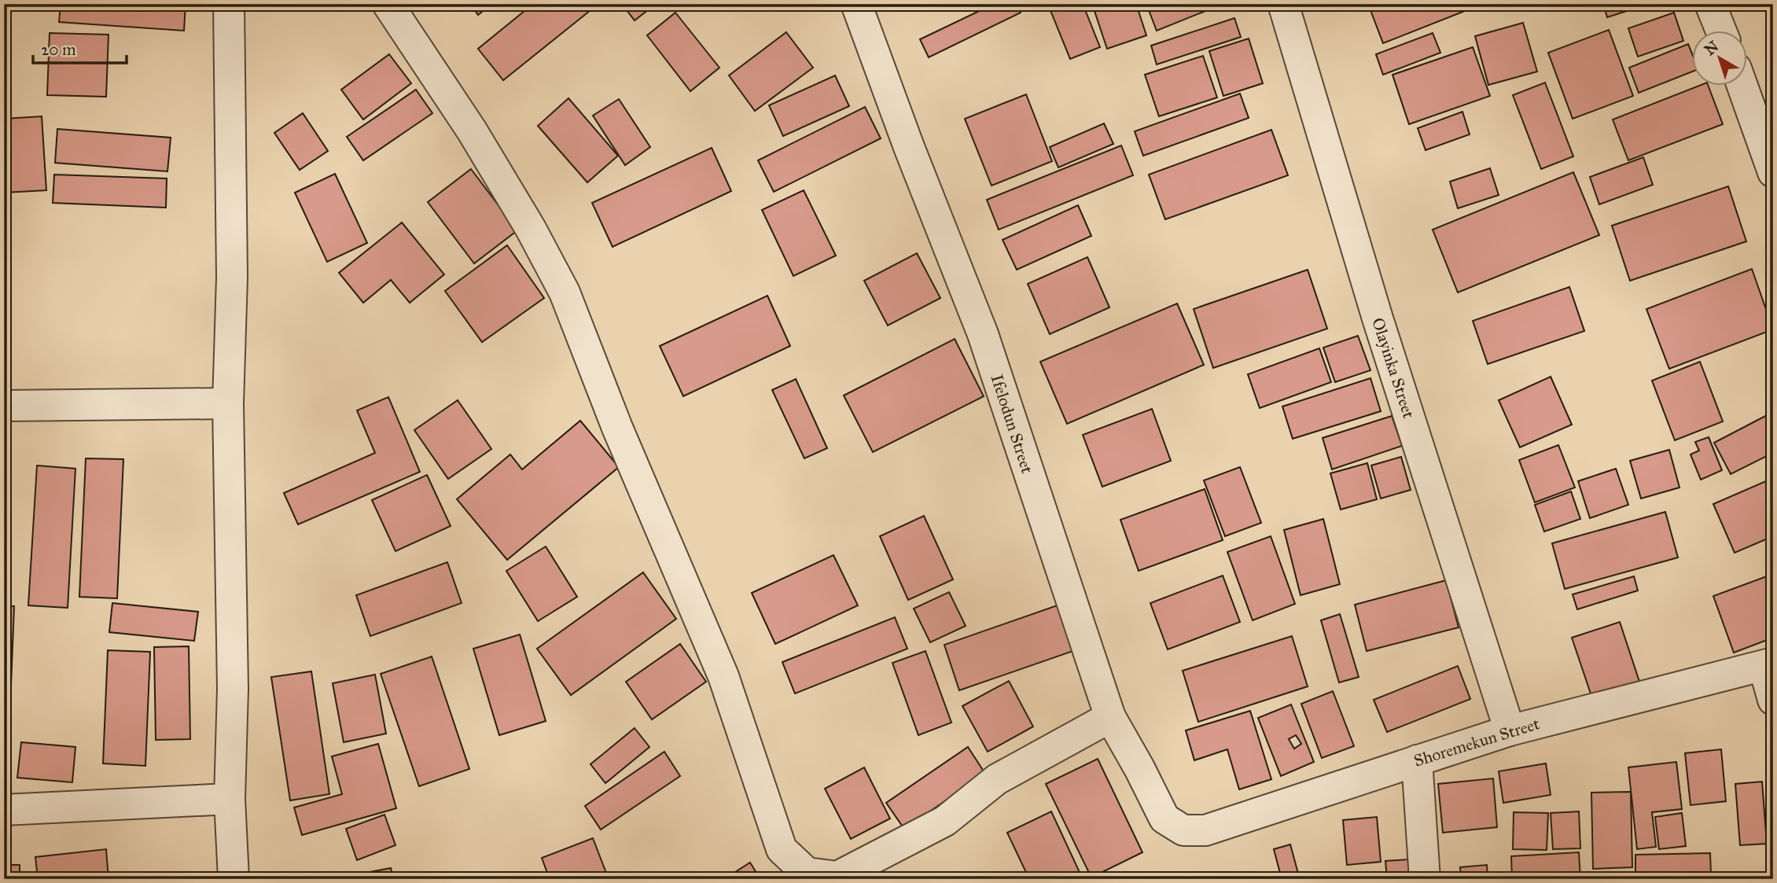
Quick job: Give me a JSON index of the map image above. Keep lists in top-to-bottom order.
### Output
{
  "streets": {
    "street": ["Olayinka Street", "Ifelodun Street", "Shoremekun Street"]
  },
  "crossings": [
    ["Olayinka Street", "Shoremekun Street"],
    ["Ifelodun Street", "Shoremekun Street"]
  ],
  "scale_bar": "20 m",
  "north": "top left"
}
